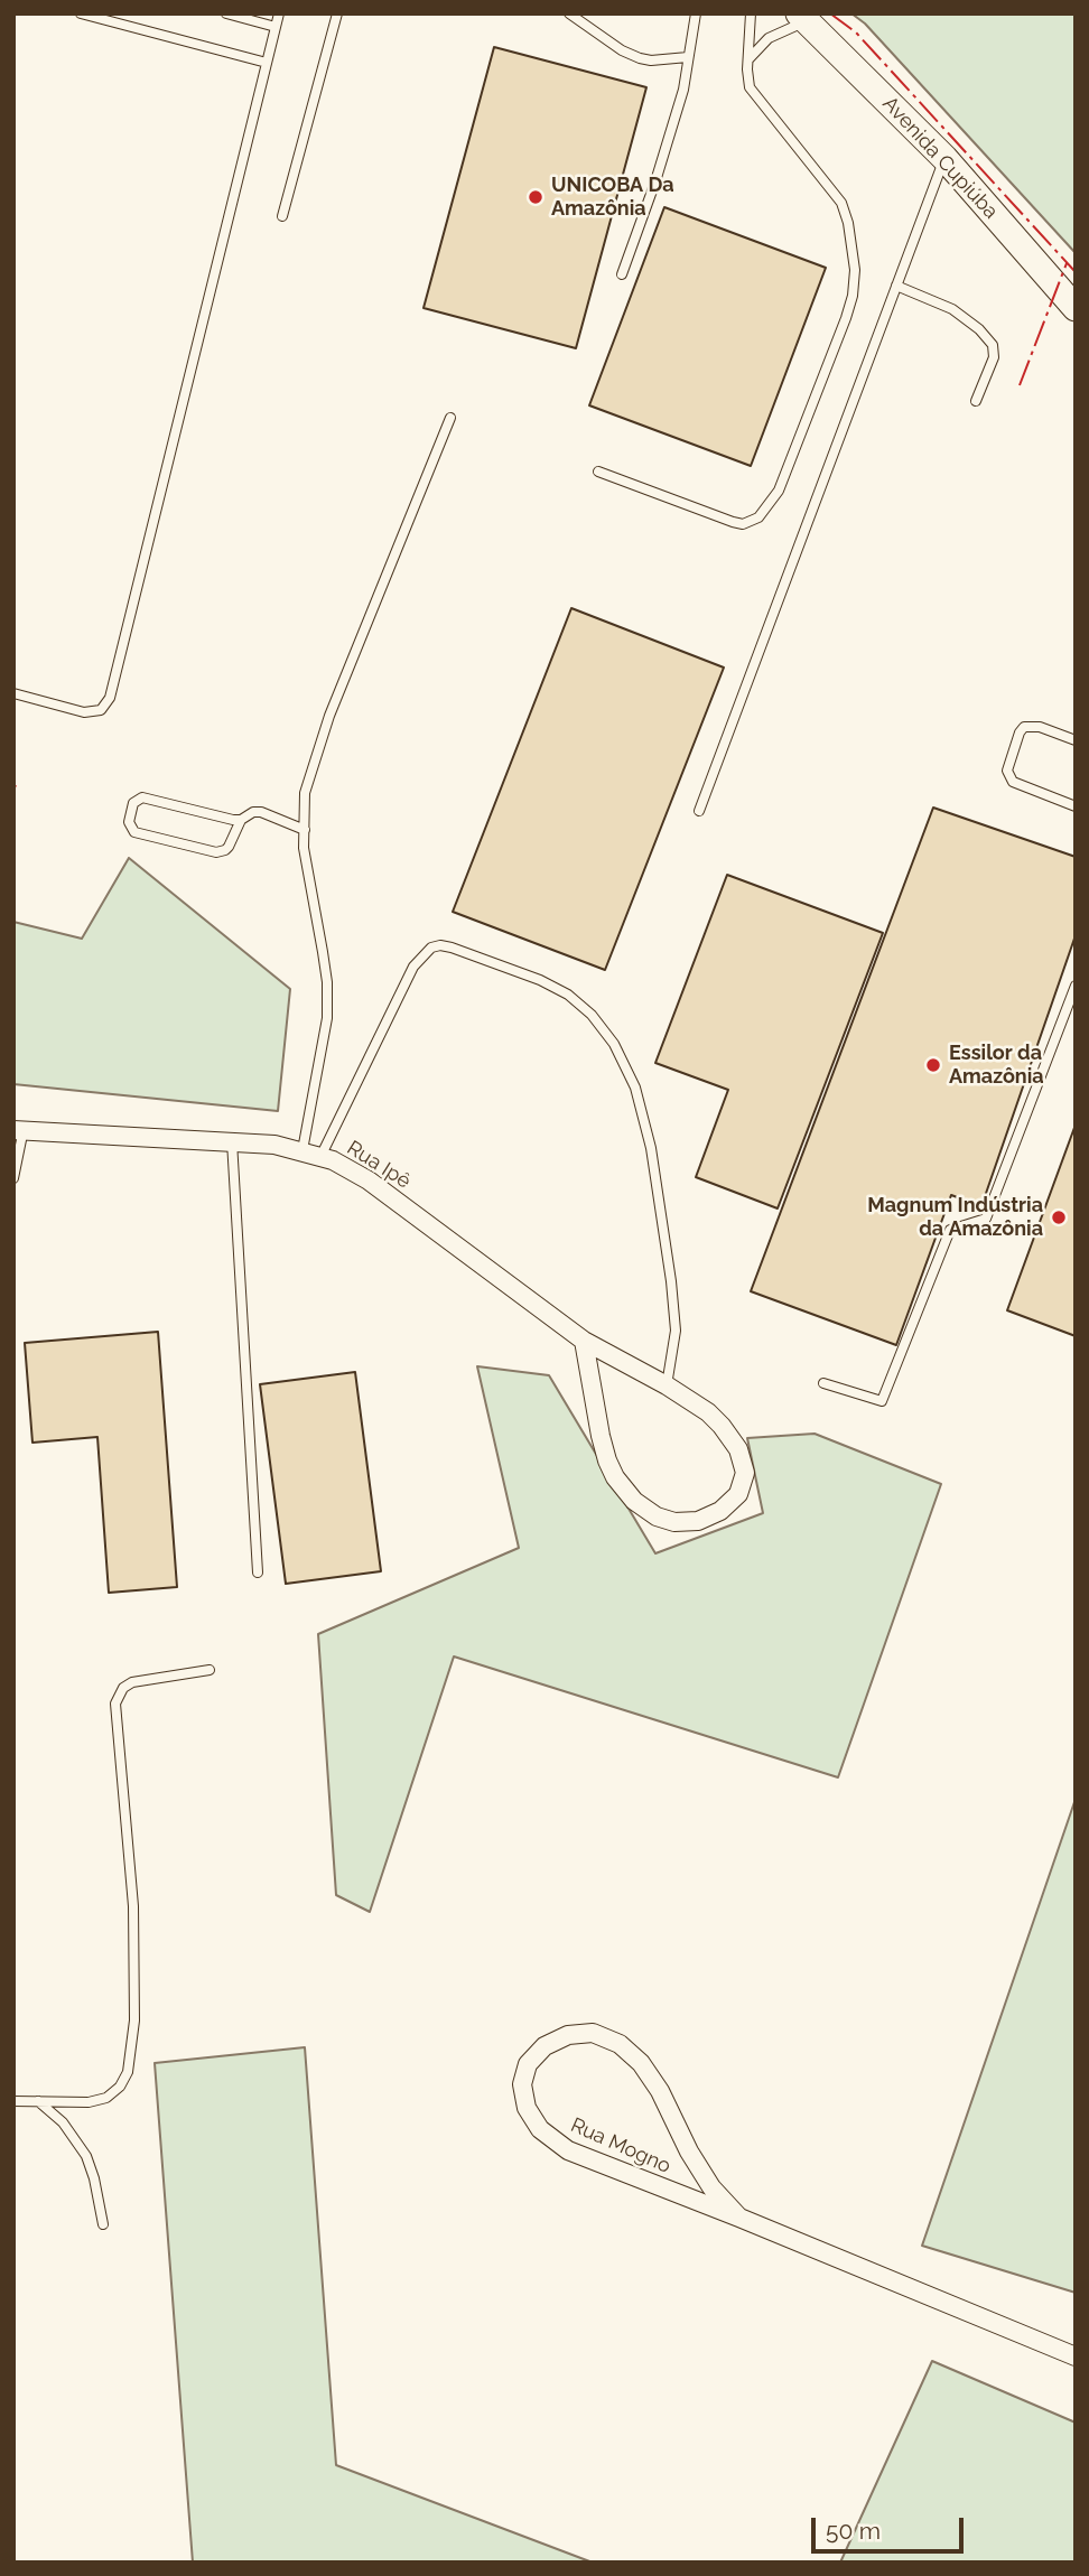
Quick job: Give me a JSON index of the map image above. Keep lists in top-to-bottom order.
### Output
{
  "streets": {
    "street": ["Avenida Cupiúba", "Rua Ipê", "Rua Mogno"]
  },
  "places": ["UNICOBA Da Amazônia", "Essilor da Amazônia", "Magnum Indústria da Amazônia"],
  "scale_bar": "50 m"
}
